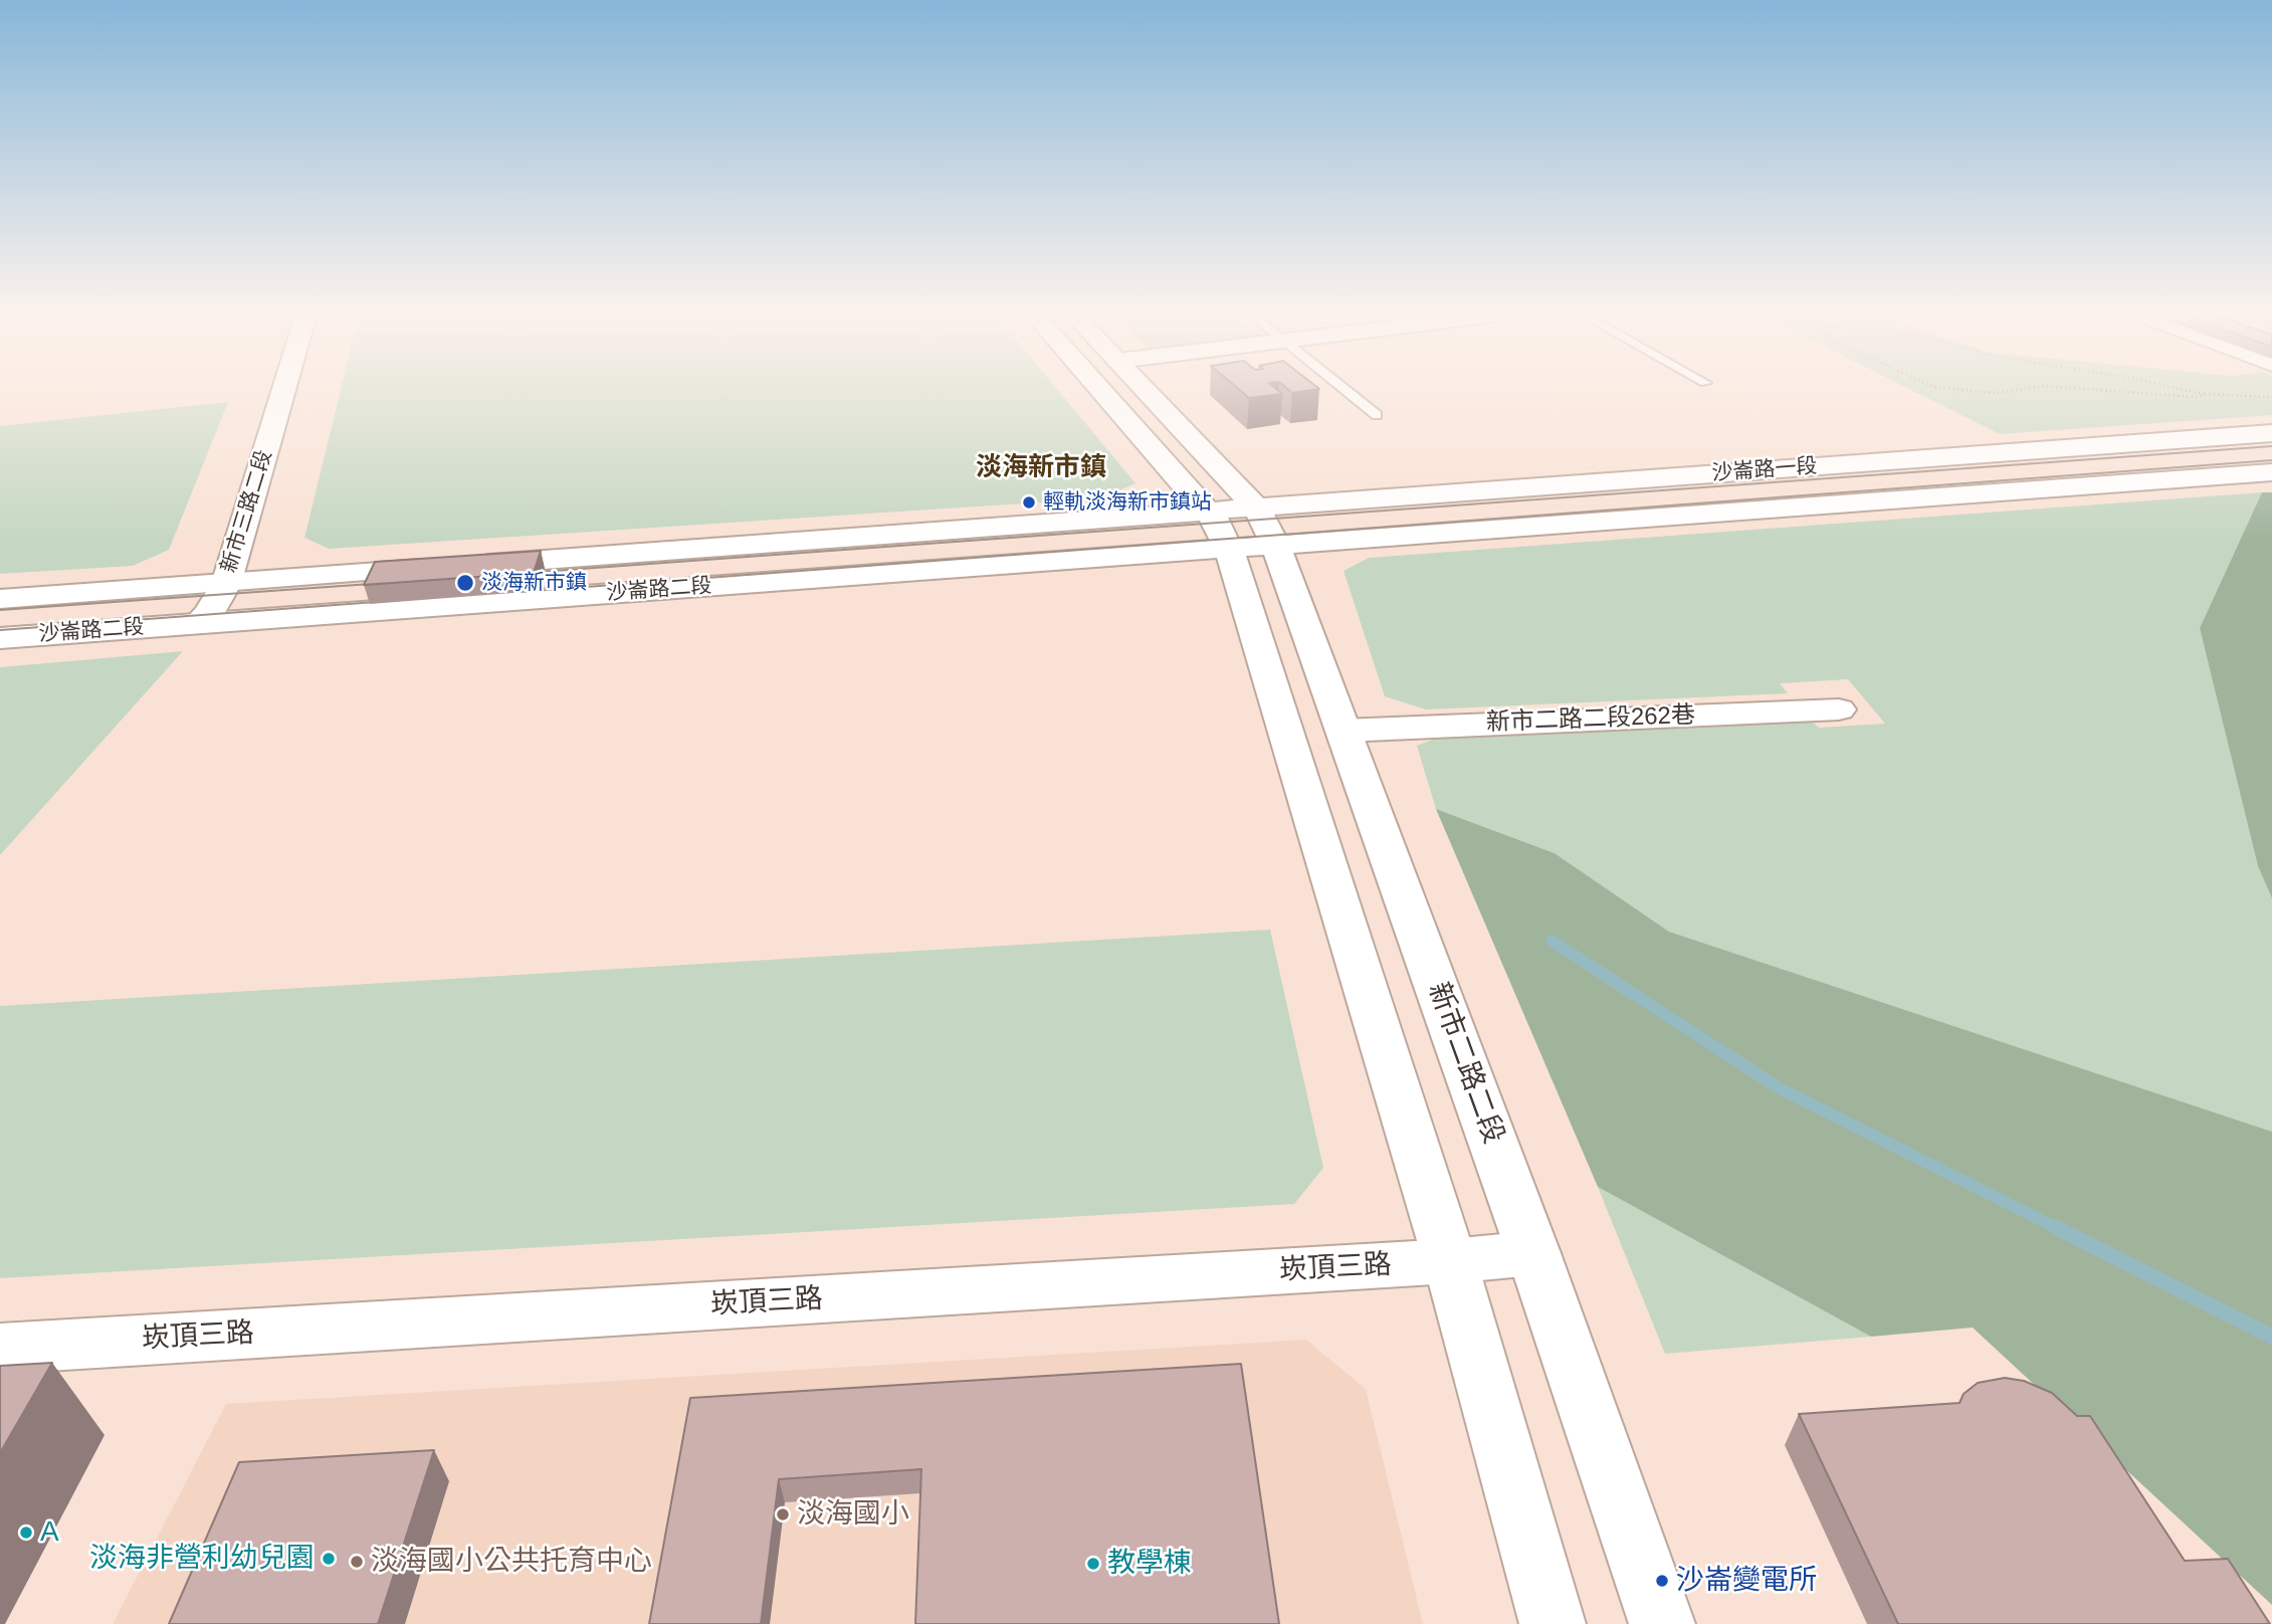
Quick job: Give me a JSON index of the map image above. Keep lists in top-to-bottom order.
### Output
{
  "streets": {
    "street": [
      "沙崙路一段",
      "新市三路二段",
      "沙崙路二段",
      "新市二路二段262巷",
      "新市二路二段",
      "崁頂三路"
    ]
  },
  "crossings": [
    ["沙崙路一段", "沙崙路二段"],
    ["沙崙路一段", "新市二路二段"],
    ["新市三路二段", "沙崙路二段"],
    ["沙崙路二段", "新市二路二段"],
    ["新市二路二段262巷", "新市二路二段"],
    ["新市二路二段", "崁頂三路"]
  ],
  "districts": ["淡海新市鎮"],
  "places": [
    "輕軌淡海新市鎮站",
    "淡海新市鎮",
    "淡海國小",
    "A",
    "淡海非營利幼兒園",
    "淡海國小公共托育中心",
    "教學棟",
    "沙崙變電所"
  ]
}
